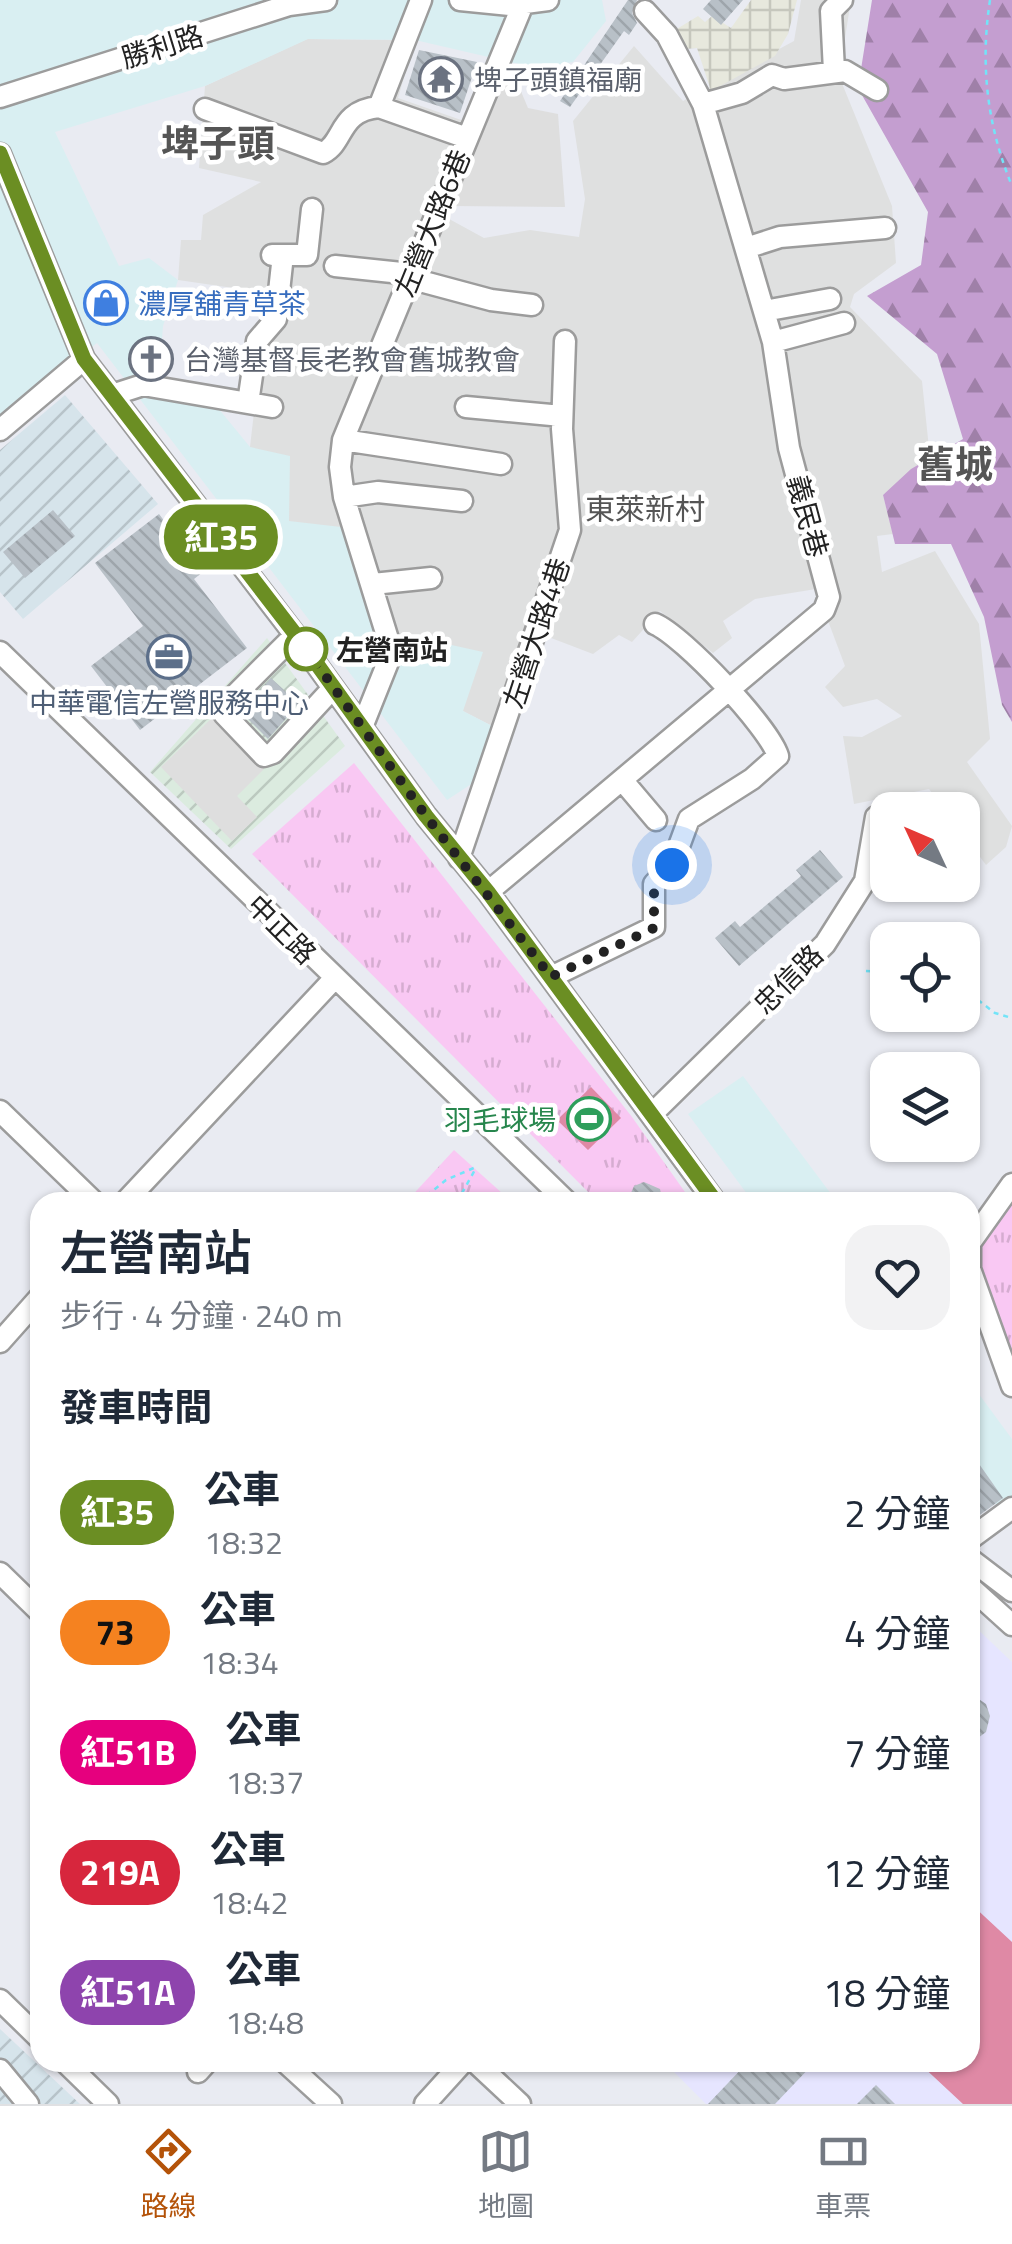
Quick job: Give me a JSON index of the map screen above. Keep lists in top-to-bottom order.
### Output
{
  "streets": {
    "street": [
      "勝利路",
      "左營大路6巷",
      "義民巷",
      "左營大路4巷",
      "中正路",
      "忠信路"
    ]
  },
  "districts": ["埤子頭", "舊城", "東萊新村"],
  "places": {
    "temple": ["埤子頭鎮福廟"],
    "shop": ["濃厚舖青草茶"],
    "church": ["台灣基督長老教會舊城教會"],
    "other": ["左營南站"],
    "office": ["中華電信左營服務中心"],
    "sports": ["羽毛球場"]
  },
  "lines": ["bus line 紅35"],
  "north": "top left",
  "page": {
    "on_map": "紅35",
    "heading": [
      ["左營南站", "步行 · 4 分鐘 · 240 m"],
      "發車時間"
    ],
    "list": [
      {
        "mark": "紅35",
        "name": "公車",
        "note": "18:32",
        "value": "2 分鐘"
      },
      {
        "mark": "73",
        "name": "公車",
        "note": "18:34",
        "value": "4 分鐘"
      },
      {
        "mark": "紅51B",
        "name": "公車",
        "note": "18:37",
        "value": "7 分鐘"
      },
      {
        "mark": "219A",
        "name": "公車",
        "note": "18:42",
        "value": "12 分鐘"
      },
      {
        "mark": "紅51A",
        "name": "公車",
        "note": "18:48",
        "value": "18 分鐘"
      }
    ],
    "tabs": ["路線", "地圖", "車票"]
  }
}
